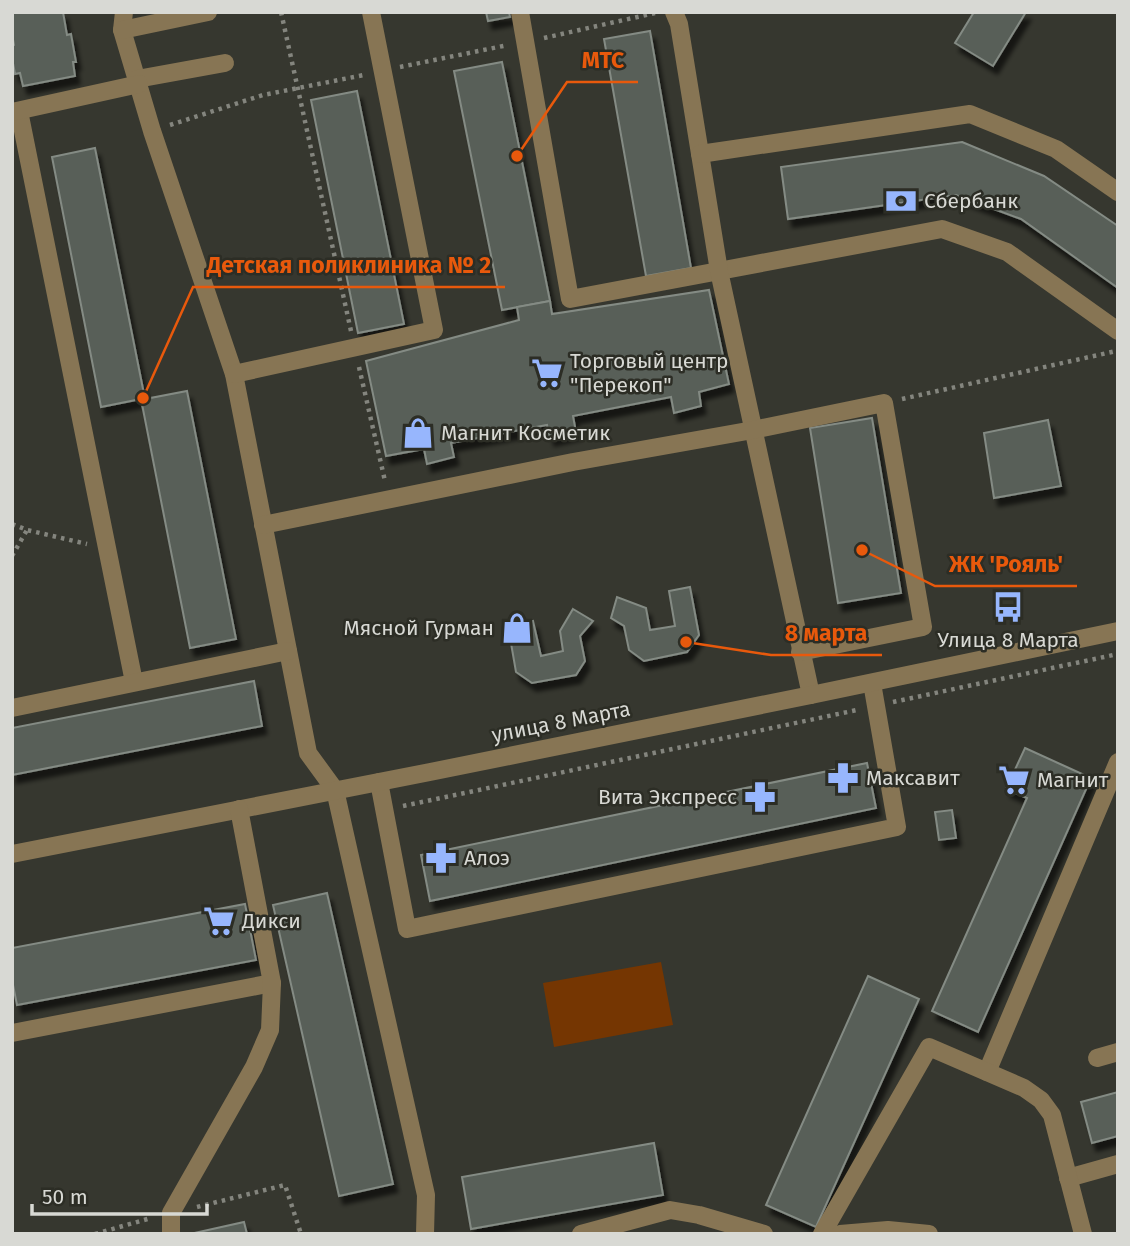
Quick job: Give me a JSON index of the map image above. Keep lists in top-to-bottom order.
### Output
{
  "streets": {
    "street": ["улица 8 Марта"]
  },
  "places": {
    "other": [
      "МТС",
      "Детская поликлиника № 2",
      "ЖК 'Рояль'",
      "8 марта"
    ],
    "bank": ["Сбербанк"],
    "supermarket": ["Торговый центр \"Перекоп\"", "Магнит", "Дикси"],
    "shop": ["Магнит Косметик", "Мясной Гурман"],
    "bus stop": ["Улица 8 Марта"],
    "pharmacy": ["Максавит", "Вита Экспресс", "Алоэ"]
  },
  "scale_bar": "50 m"
}
